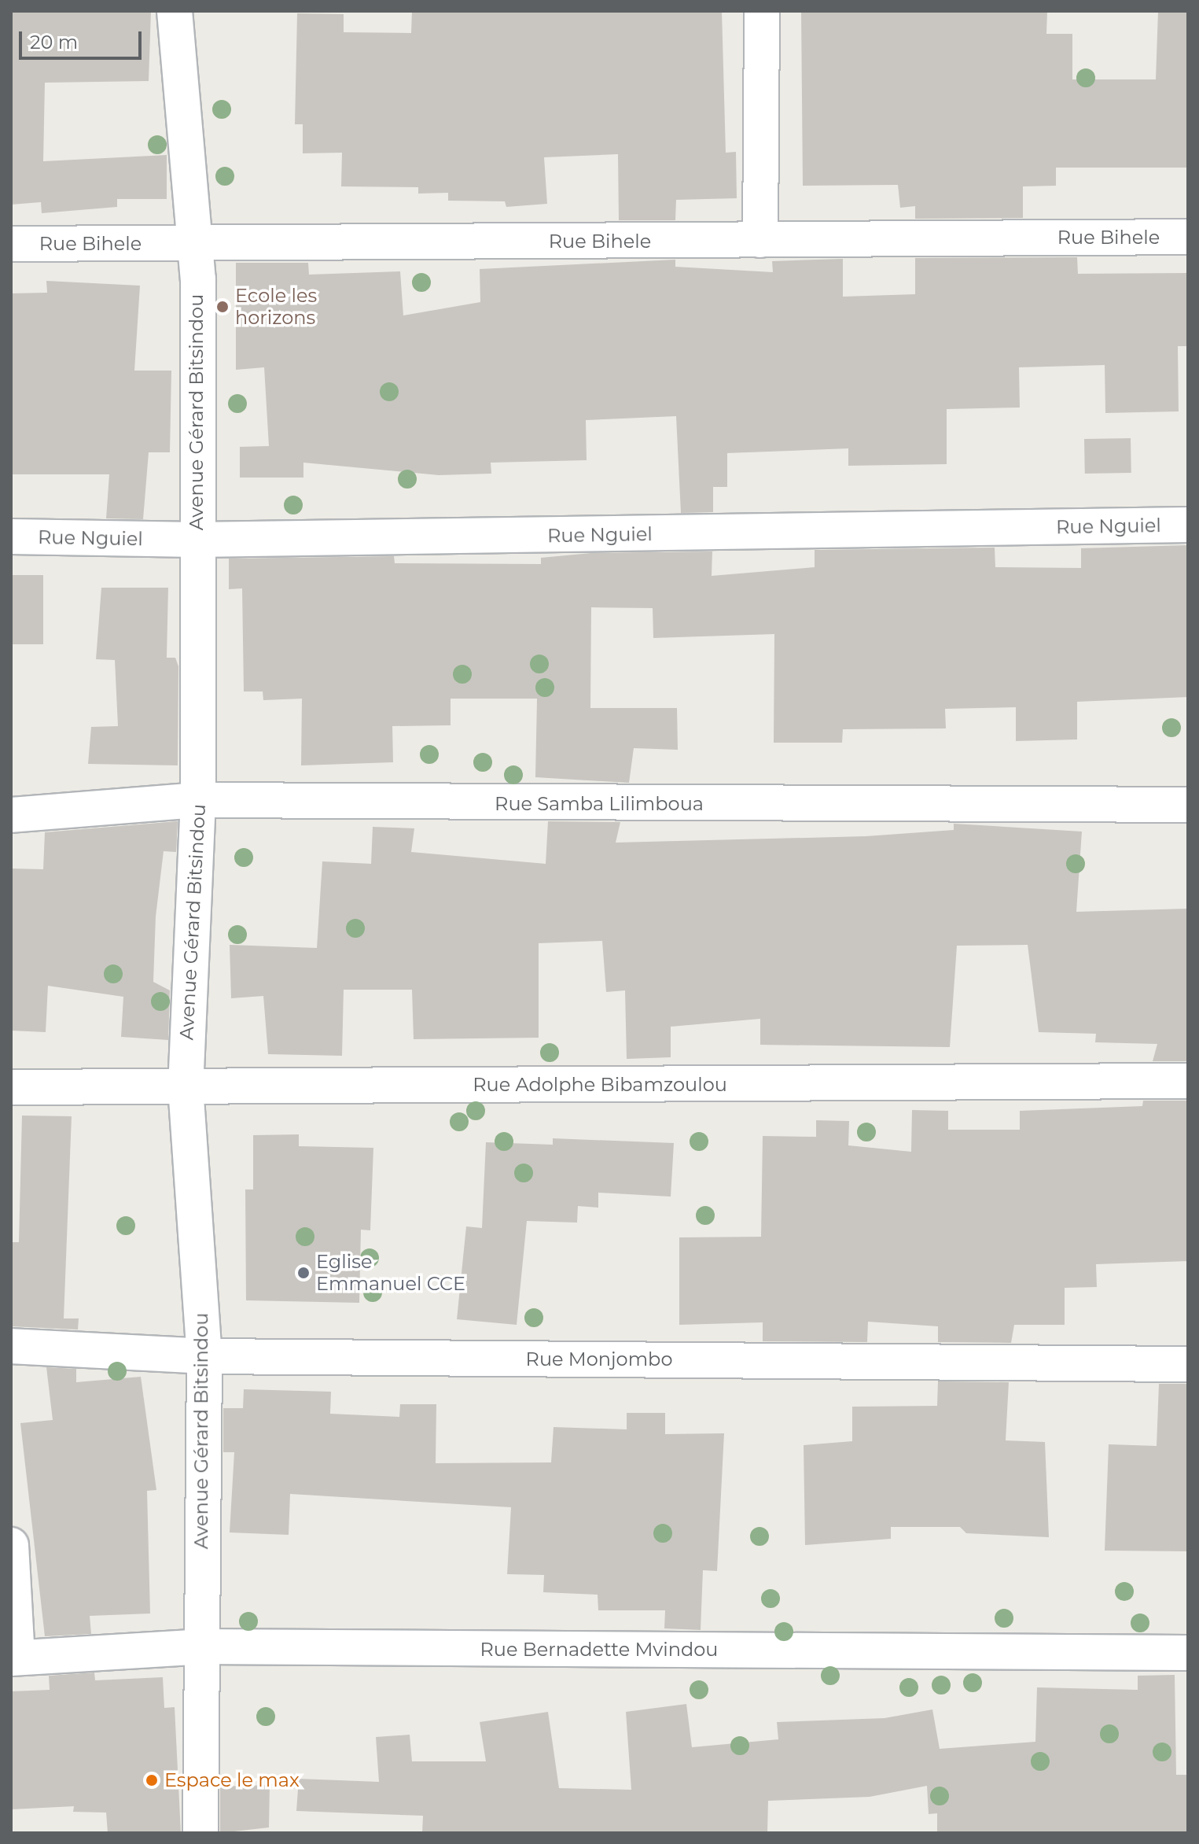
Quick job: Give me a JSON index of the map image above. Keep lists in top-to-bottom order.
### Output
{
  "streets": {
    "street": [
      "Rue Bihele",
      "Avenue Gérard Bitsindou",
      "Rue Nguiel",
      "Rue Samba Lilimboua",
      "Rue Adolphe Bibamzoulou",
      "Rue Monjombo",
      "Rue Bernadette Mvindou"
    ]
  },
  "crossings": [
    ["Rue Bihele", "Avenue Gérard Bitsindou"],
    ["Avenue Gérard Bitsindou", "Rue Nguiel"],
    ["Avenue Gérard Bitsindou", "Rue Samba Lilimboua"],
    ["Avenue Gérard Bitsindou", "Rue Adolphe Bibamzoulou"],
    ["Avenue Gérard Bitsindou", "Rue Monjombo"],
    ["Avenue Gérard Bitsindou", "Rue Bernadette Mvindou"]
  ],
  "places": ["Ecole les horizons", "Eglise Emmanuel CCE", "Espace le max"],
  "scale_bar": "20 m"
}
